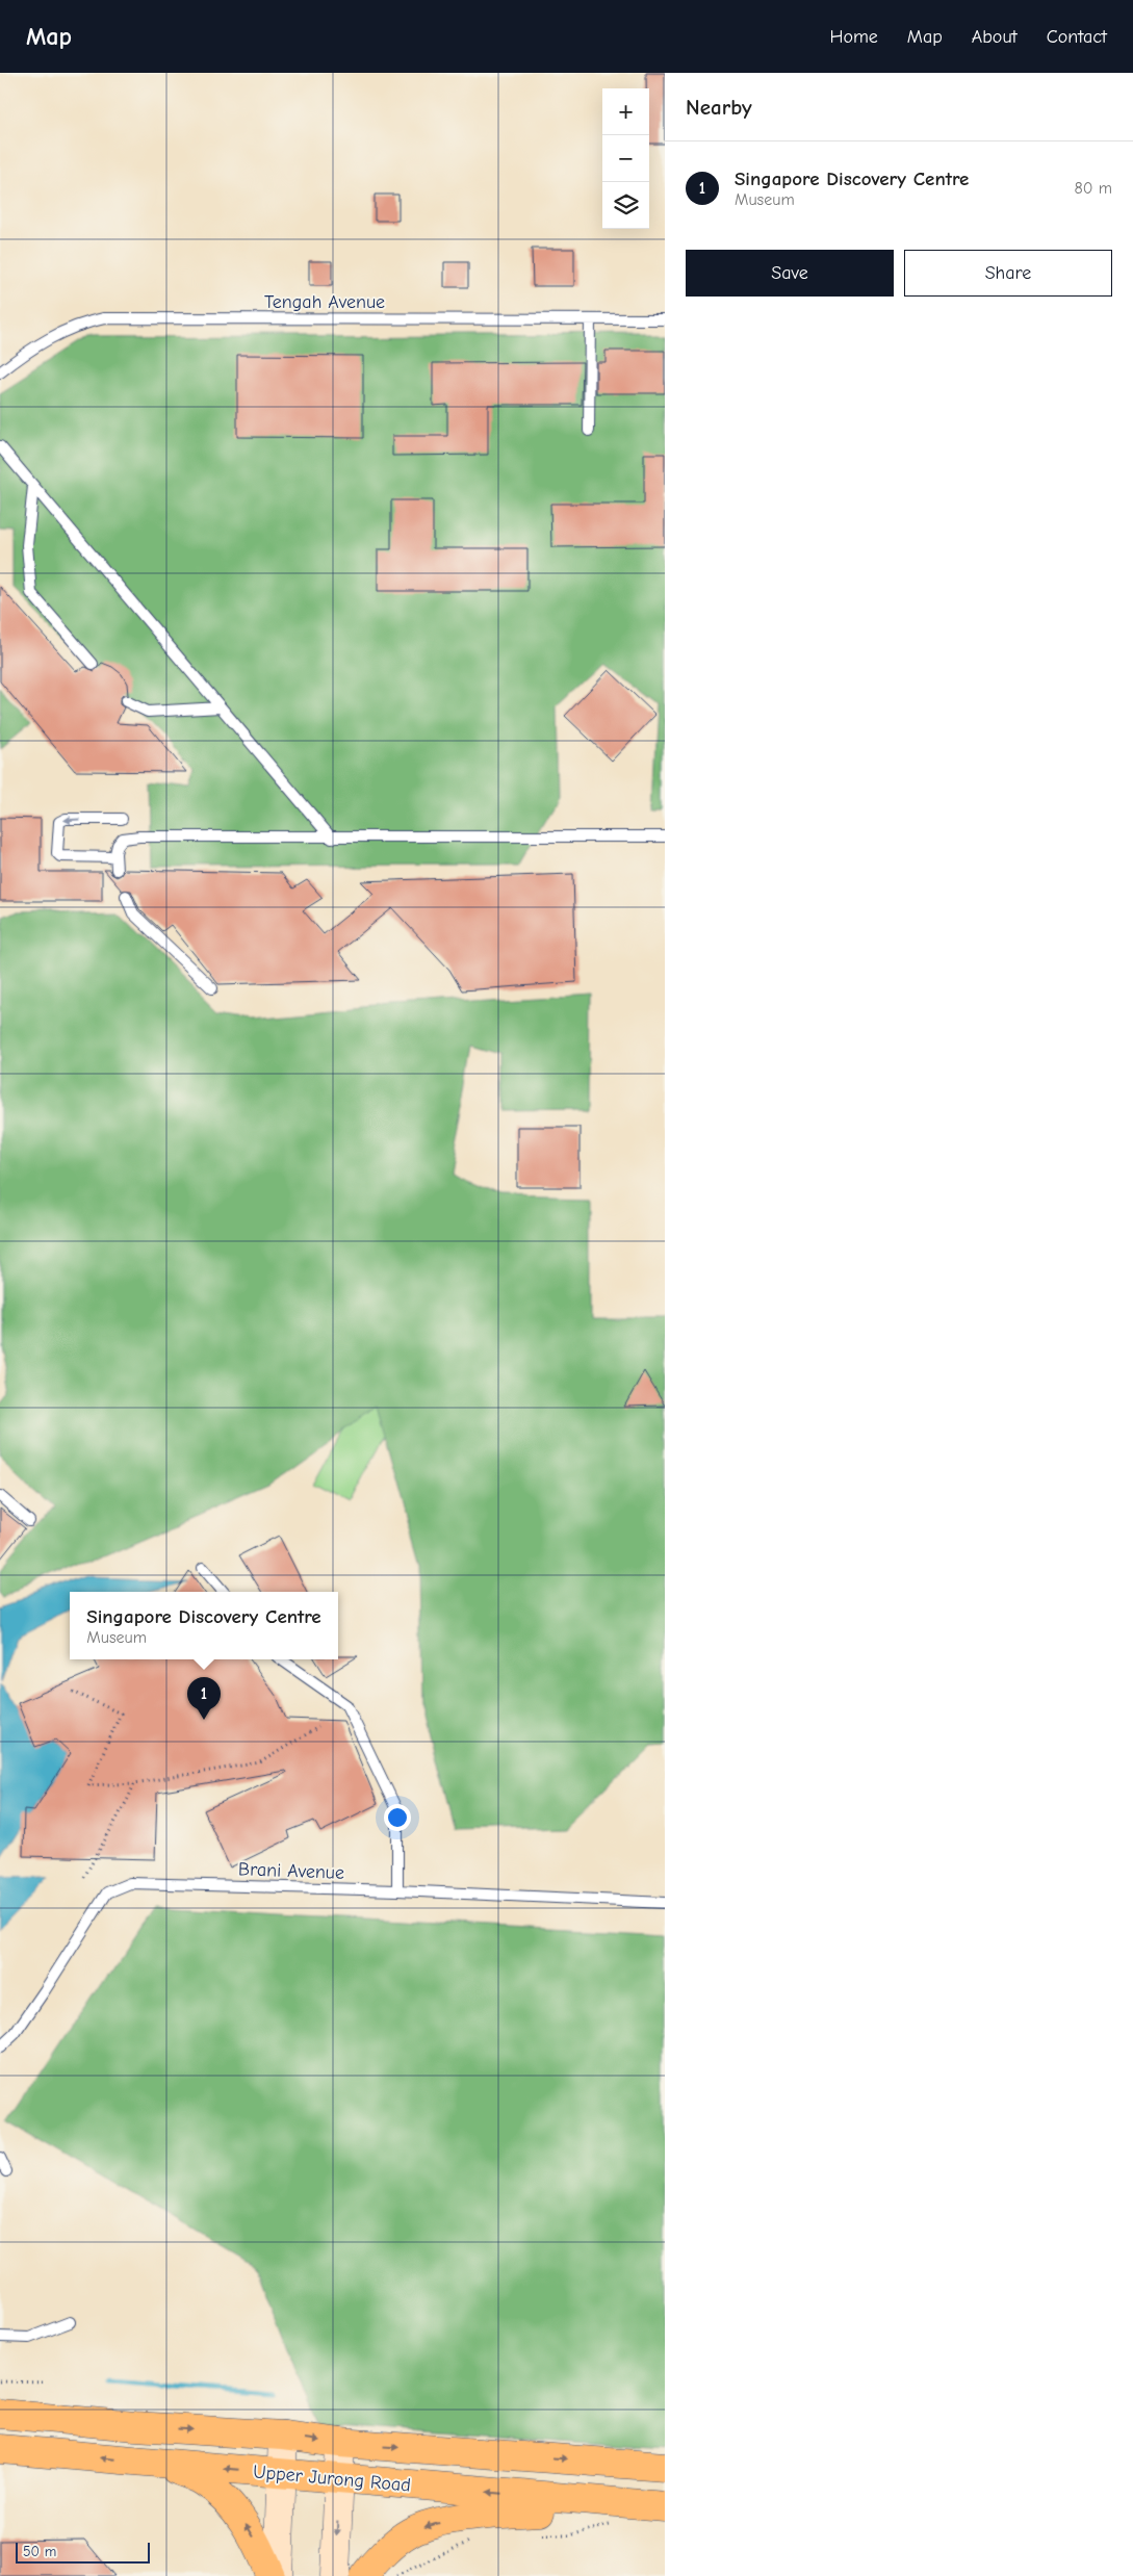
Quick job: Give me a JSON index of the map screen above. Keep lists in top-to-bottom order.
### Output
{
  "streets": {
    "main road": ["Upper Jurong Road"],
    "lane": ["Tengah Avenue", "Brani Avenue"]
  },
  "scale_bar": "50 m",
  "page": {
    "header": "Map",
    "nav": [
      "Home",
      "Map",
      "About",
      "Contact"
    ],
    "heading": "Nearby",
    "map_buttons": ["+", "−"],
    "list": [
      {
        "mark": "1",
        "name": "Singapore Discovery Centre",
        "note": "Museum",
        "value": "80 m"
      }
    ],
    "buttons": ["Save", "Share"],
    "popup": ["Singapore Discovery Centre", "Museum"],
    "pins": "1",
    "scale": "50 m"
  }
}
